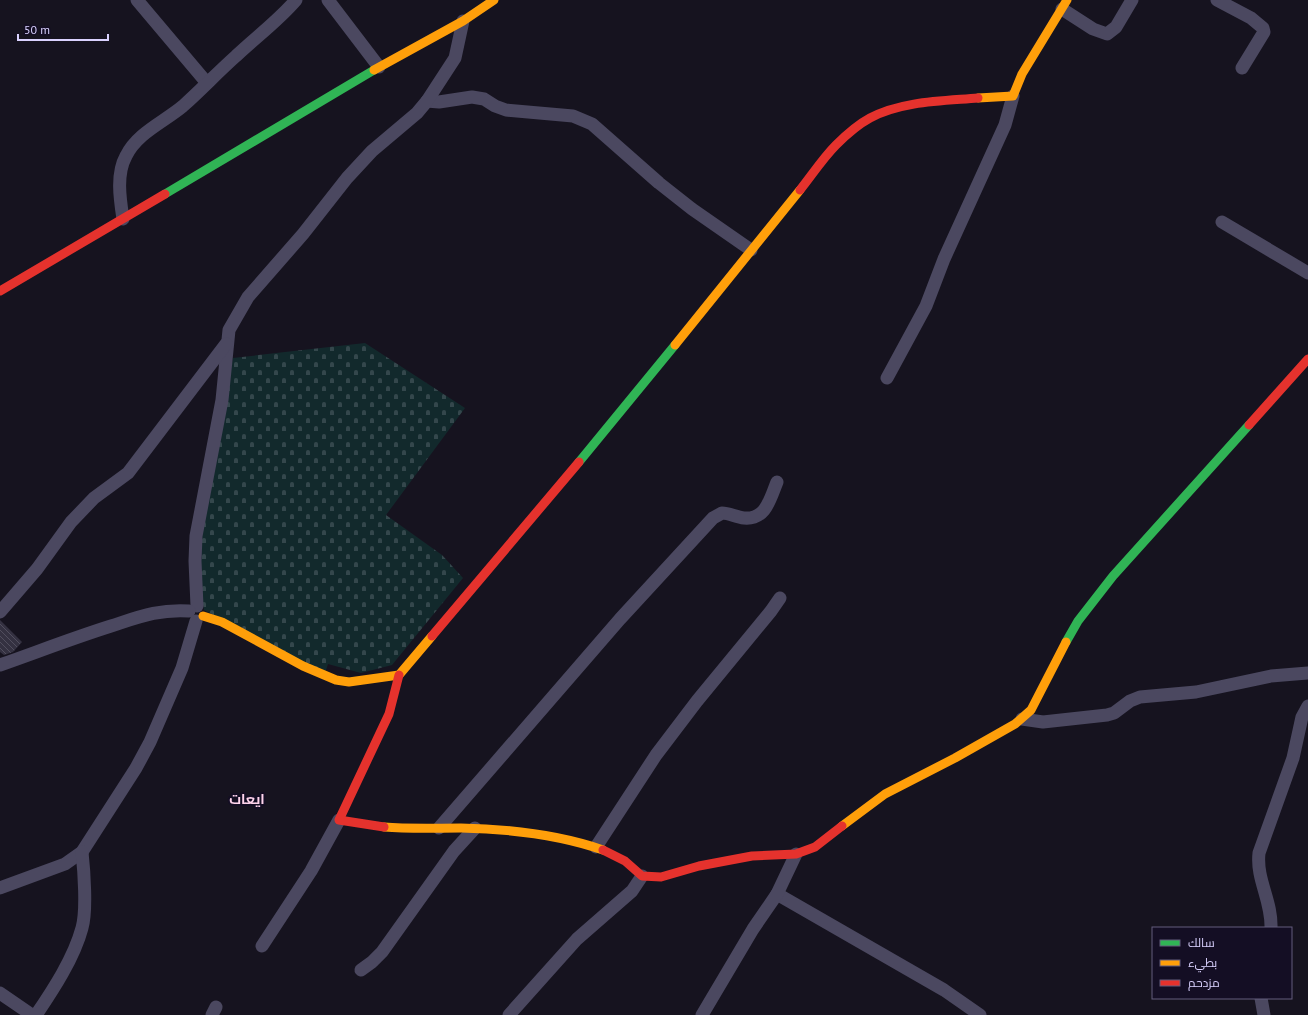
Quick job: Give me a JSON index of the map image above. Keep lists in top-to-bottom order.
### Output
{
  "districts": ["ايعات"],
  "legend": ["سالك", "بطيء", "مزدحم"],
  "scale_bar": "50 m"
}
